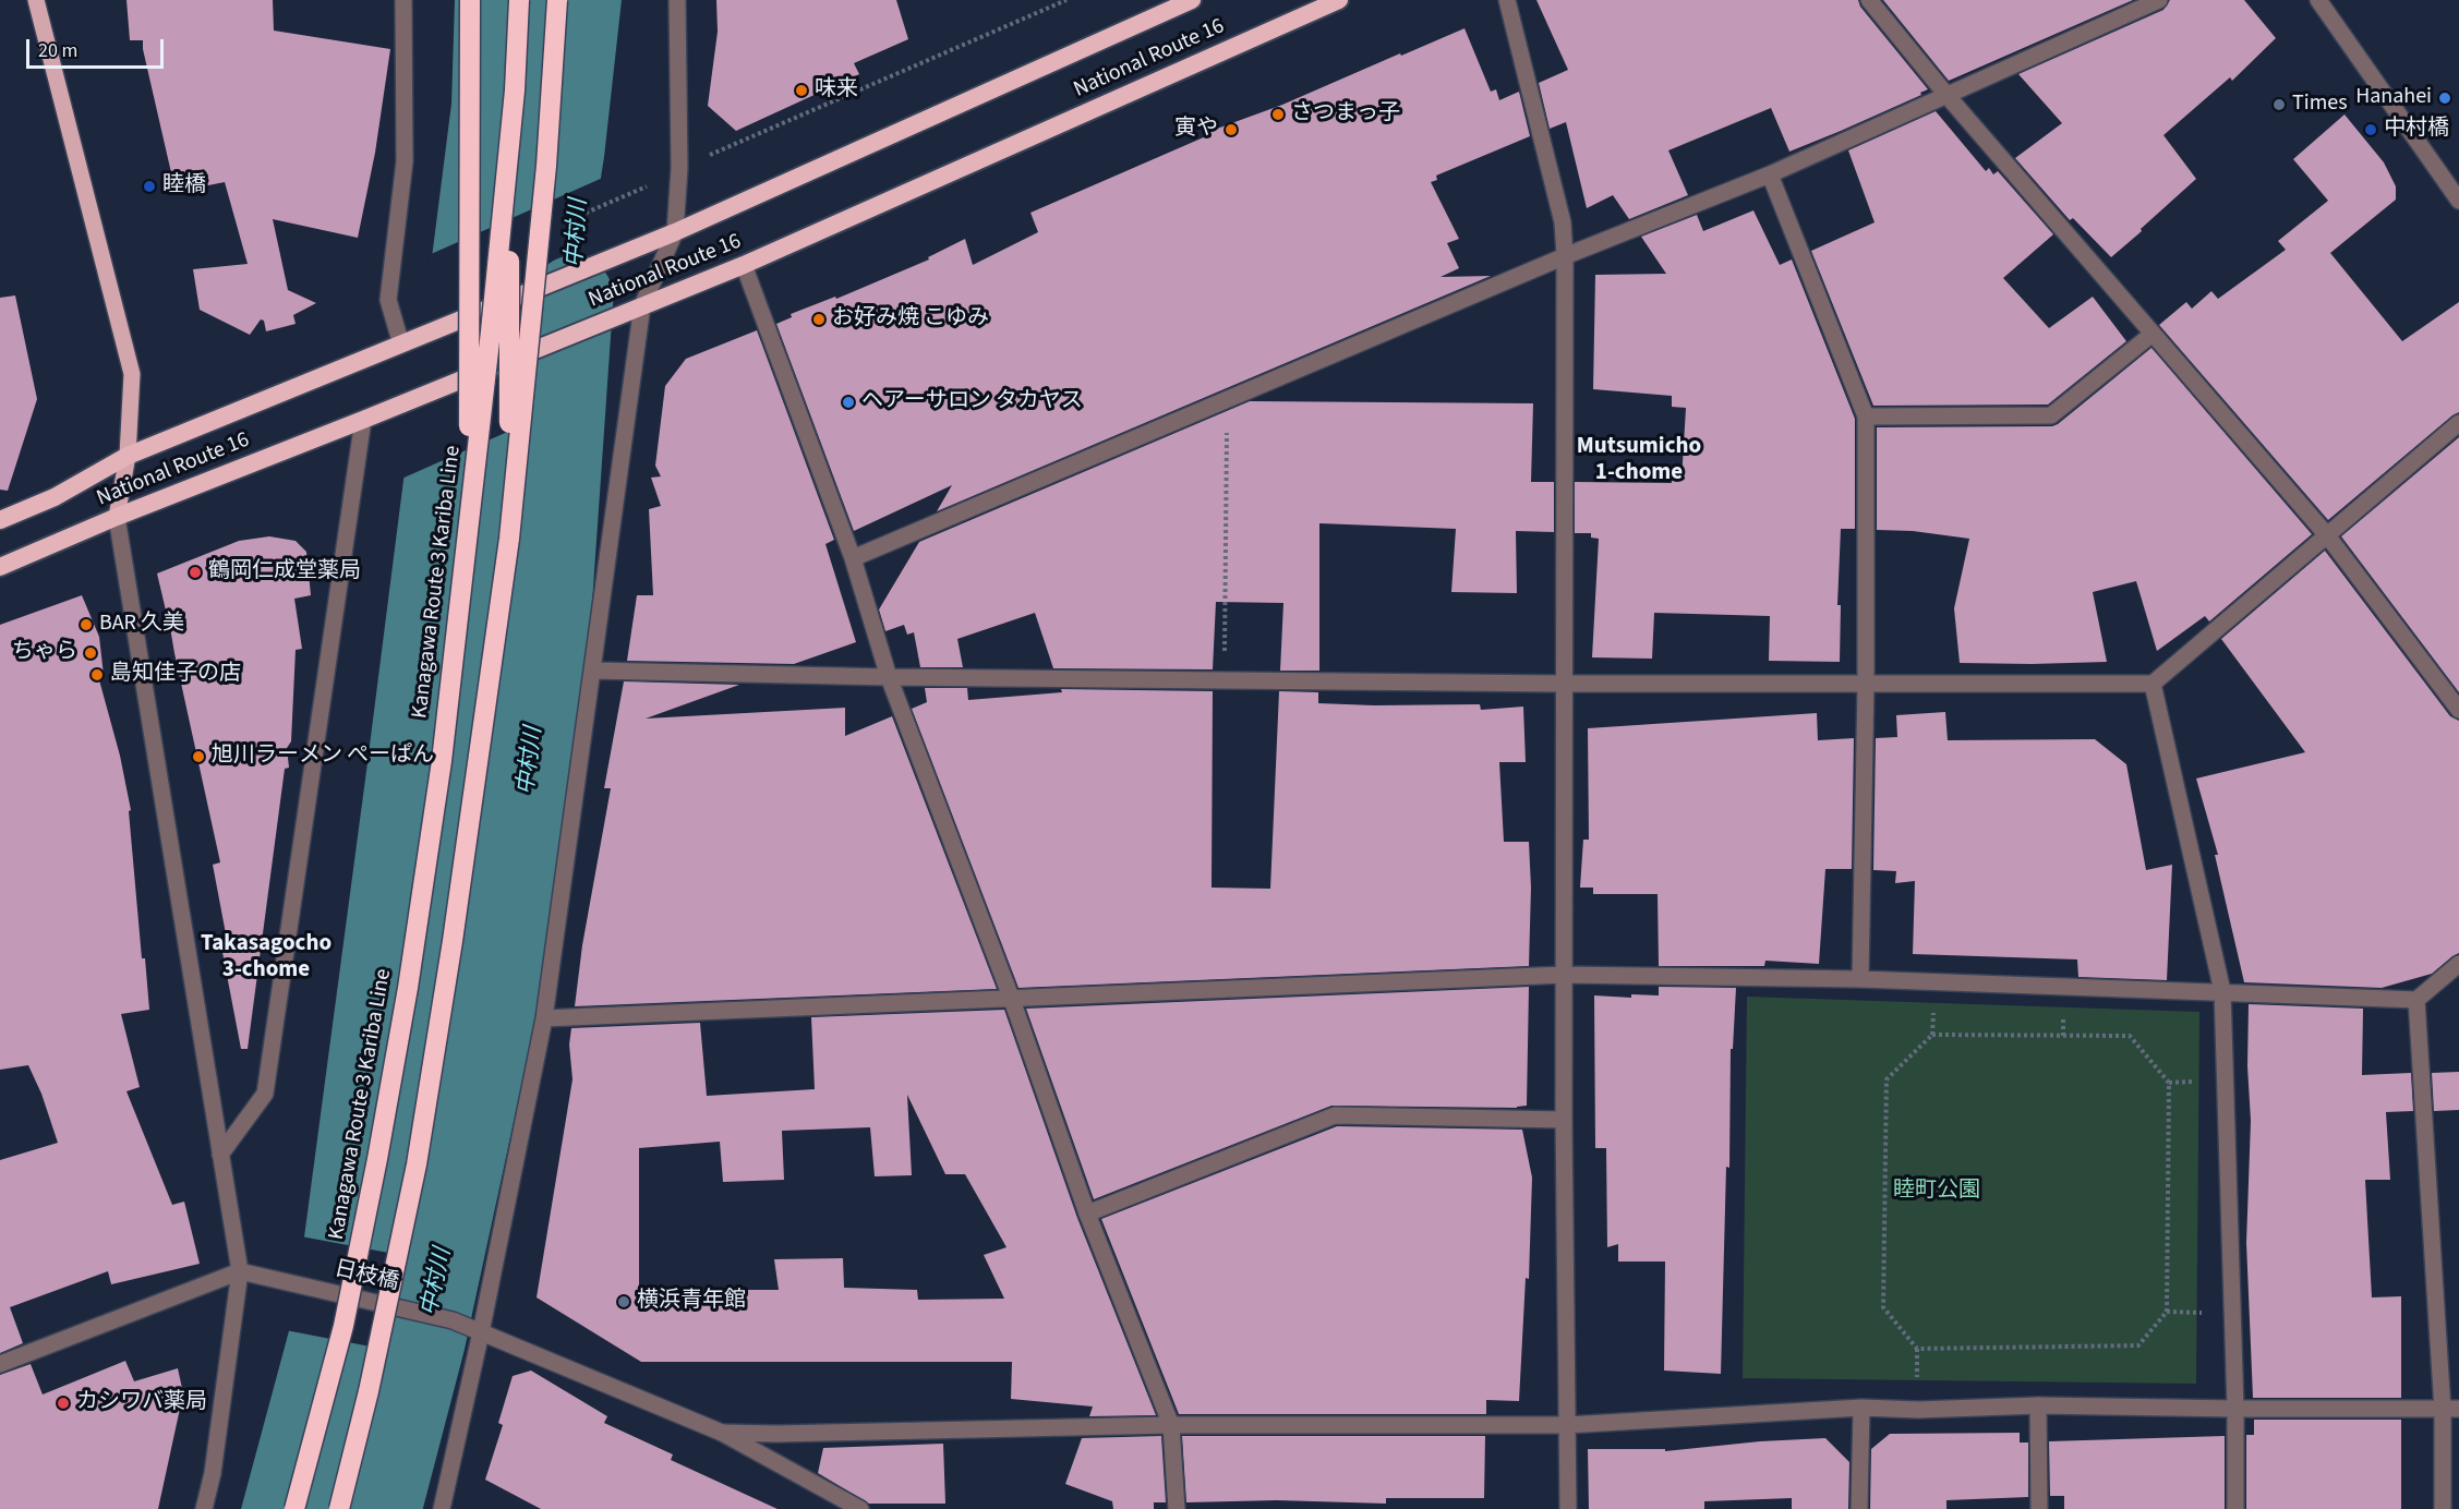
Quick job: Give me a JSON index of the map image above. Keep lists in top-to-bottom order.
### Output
{
  "streets": {
    "highway": ["National Route 16", "Kanagawa Route 3 Kariba Line"],
    "street": ["日枝橋"]
  },
  "districts": ["Mutsumicho 1-chome", "Takasagocho 3-chome"],
  "water": ["中村川"],
  "parks": ["睦町公園"],
  "places": [
    "味来",
    "Hanahei",
    "Times",
    "さつまっ子",
    "寅や",
    "中村橋",
    "睦橋",
    "お好み焼 こゆみ",
    "ヘアーサロン タカヤス",
    "鶴岡仁成堂薬局",
    "BAR 久美",
    "ちゃら",
    "島知佳子の店",
    "旭川ラーメン ぺーぱん",
    "横浜青年館",
    "カシワバ薬局"
  ],
  "scale_bar": "20 m"
}
